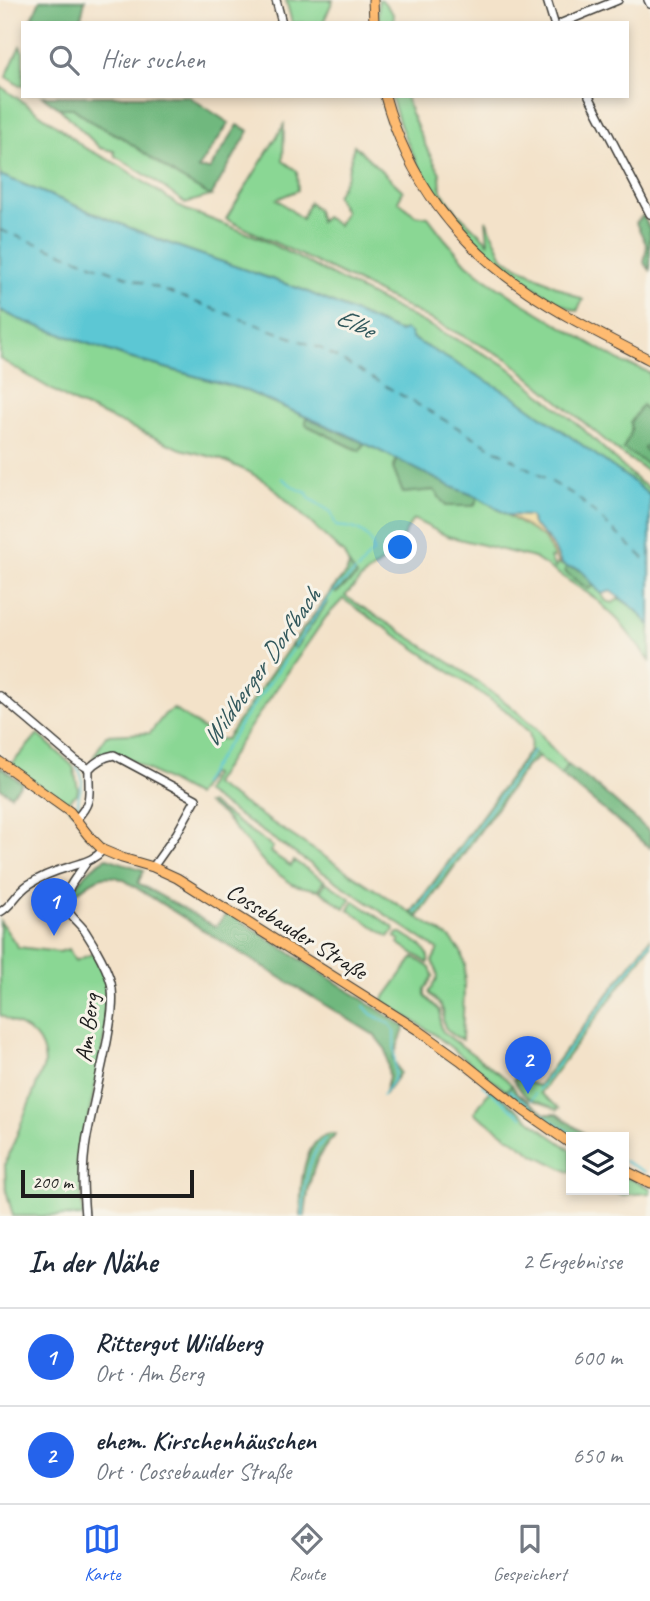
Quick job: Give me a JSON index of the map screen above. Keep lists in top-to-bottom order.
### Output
{
  "streets": {
    "main road": ["Cossebauder Straße"],
    "street": ["Am Berg"]
  },
  "water": ["Elbe", "Wildberger Dorfbach"],
  "scale_bar": "200 m",
  "page": {
    "search": "Hier suchen",
    "pins": ["1", "2"],
    "scale": "200 m",
    "heading": ["In der Nähe", "2 Ergebnisse"],
    "list": [
      {
        "mark": "1",
        "name": "Rittergut Wildberg",
        "note": "Ort · Am Berg",
        "value": "600 m"
      },
      {
        "mark": "2",
        "name": "ehem. Kirschenhäuschen",
        "note": "Ort · Cossebauder Straße",
        "value": "650 m"
      }
    ],
    "nav": ["Karte", "Route", "Gespeichert"]
  }
}
